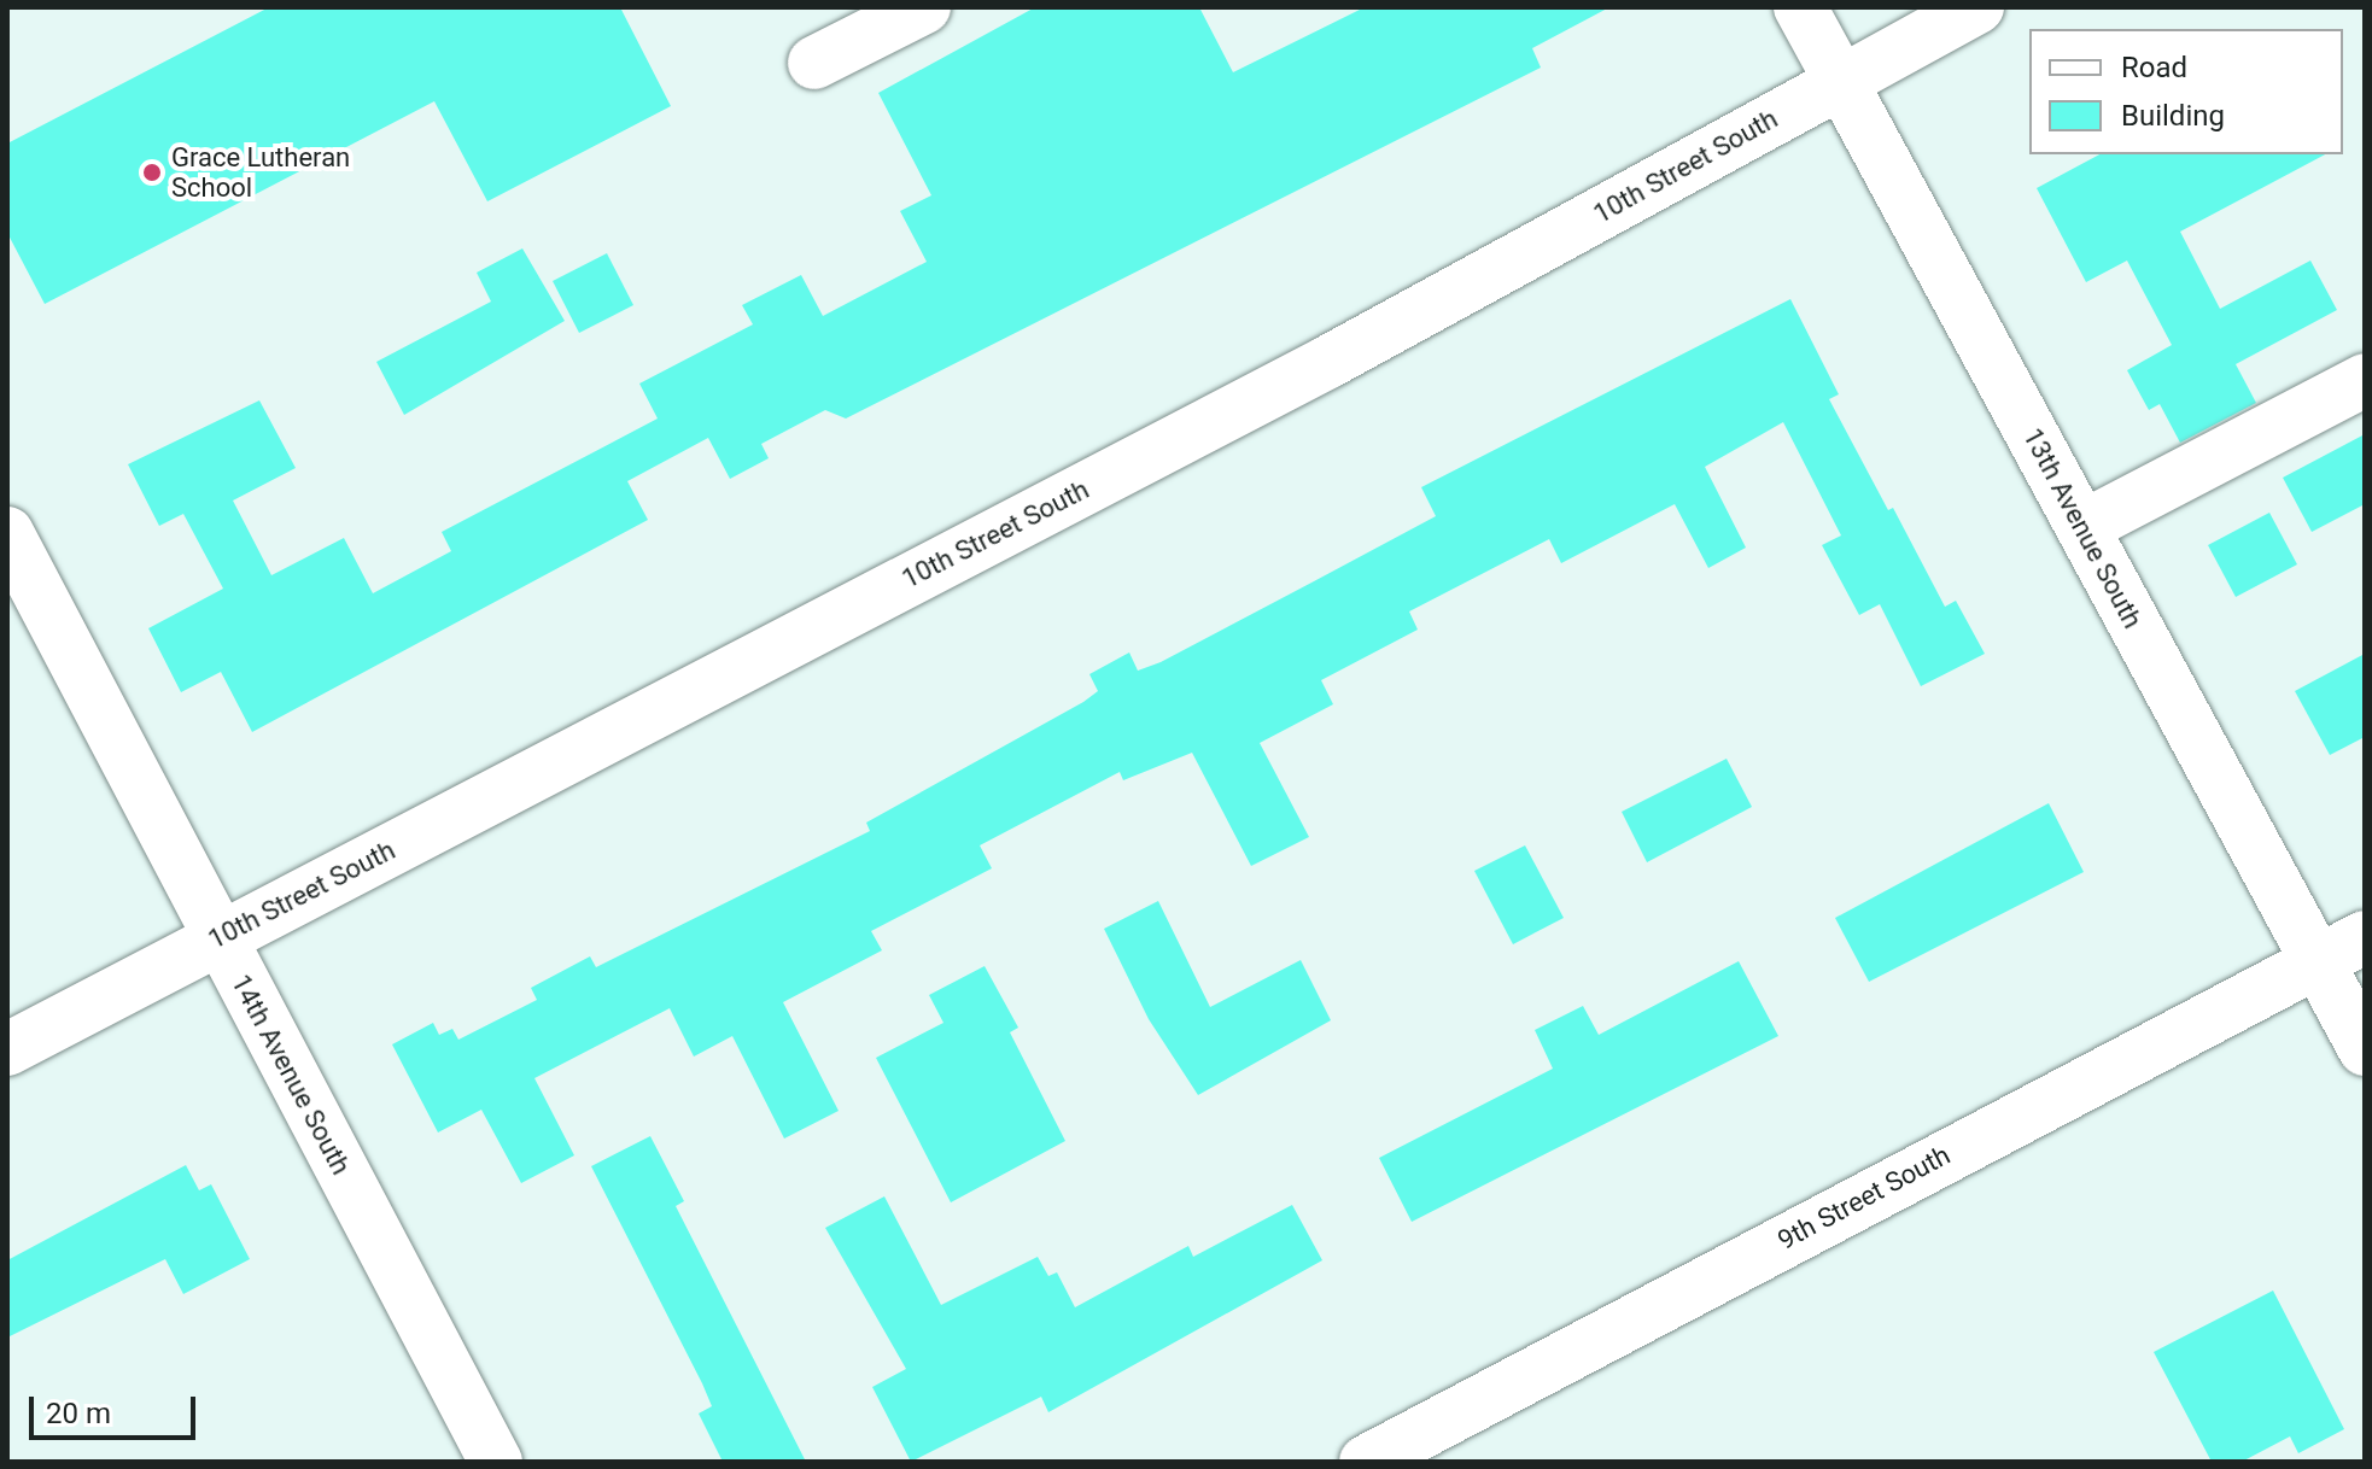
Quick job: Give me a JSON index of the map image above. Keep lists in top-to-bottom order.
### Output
{
  "streets": {
    "street": [
      "10th Street South",
      "13th Avenue South",
      "14th Avenue South",
      "9th Street South"
    ]
  },
  "crossings": [
    ["10th Street South", "13th Avenue South"],
    ["10th Street South", "14th Avenue South"],
    ["13th Avenue South", "9th Street South"]
  ],
  "places": ["Grace Lutheran School"],
  "legend": ["Road", "Building"],
  "scale_bar": "20 m"
}
